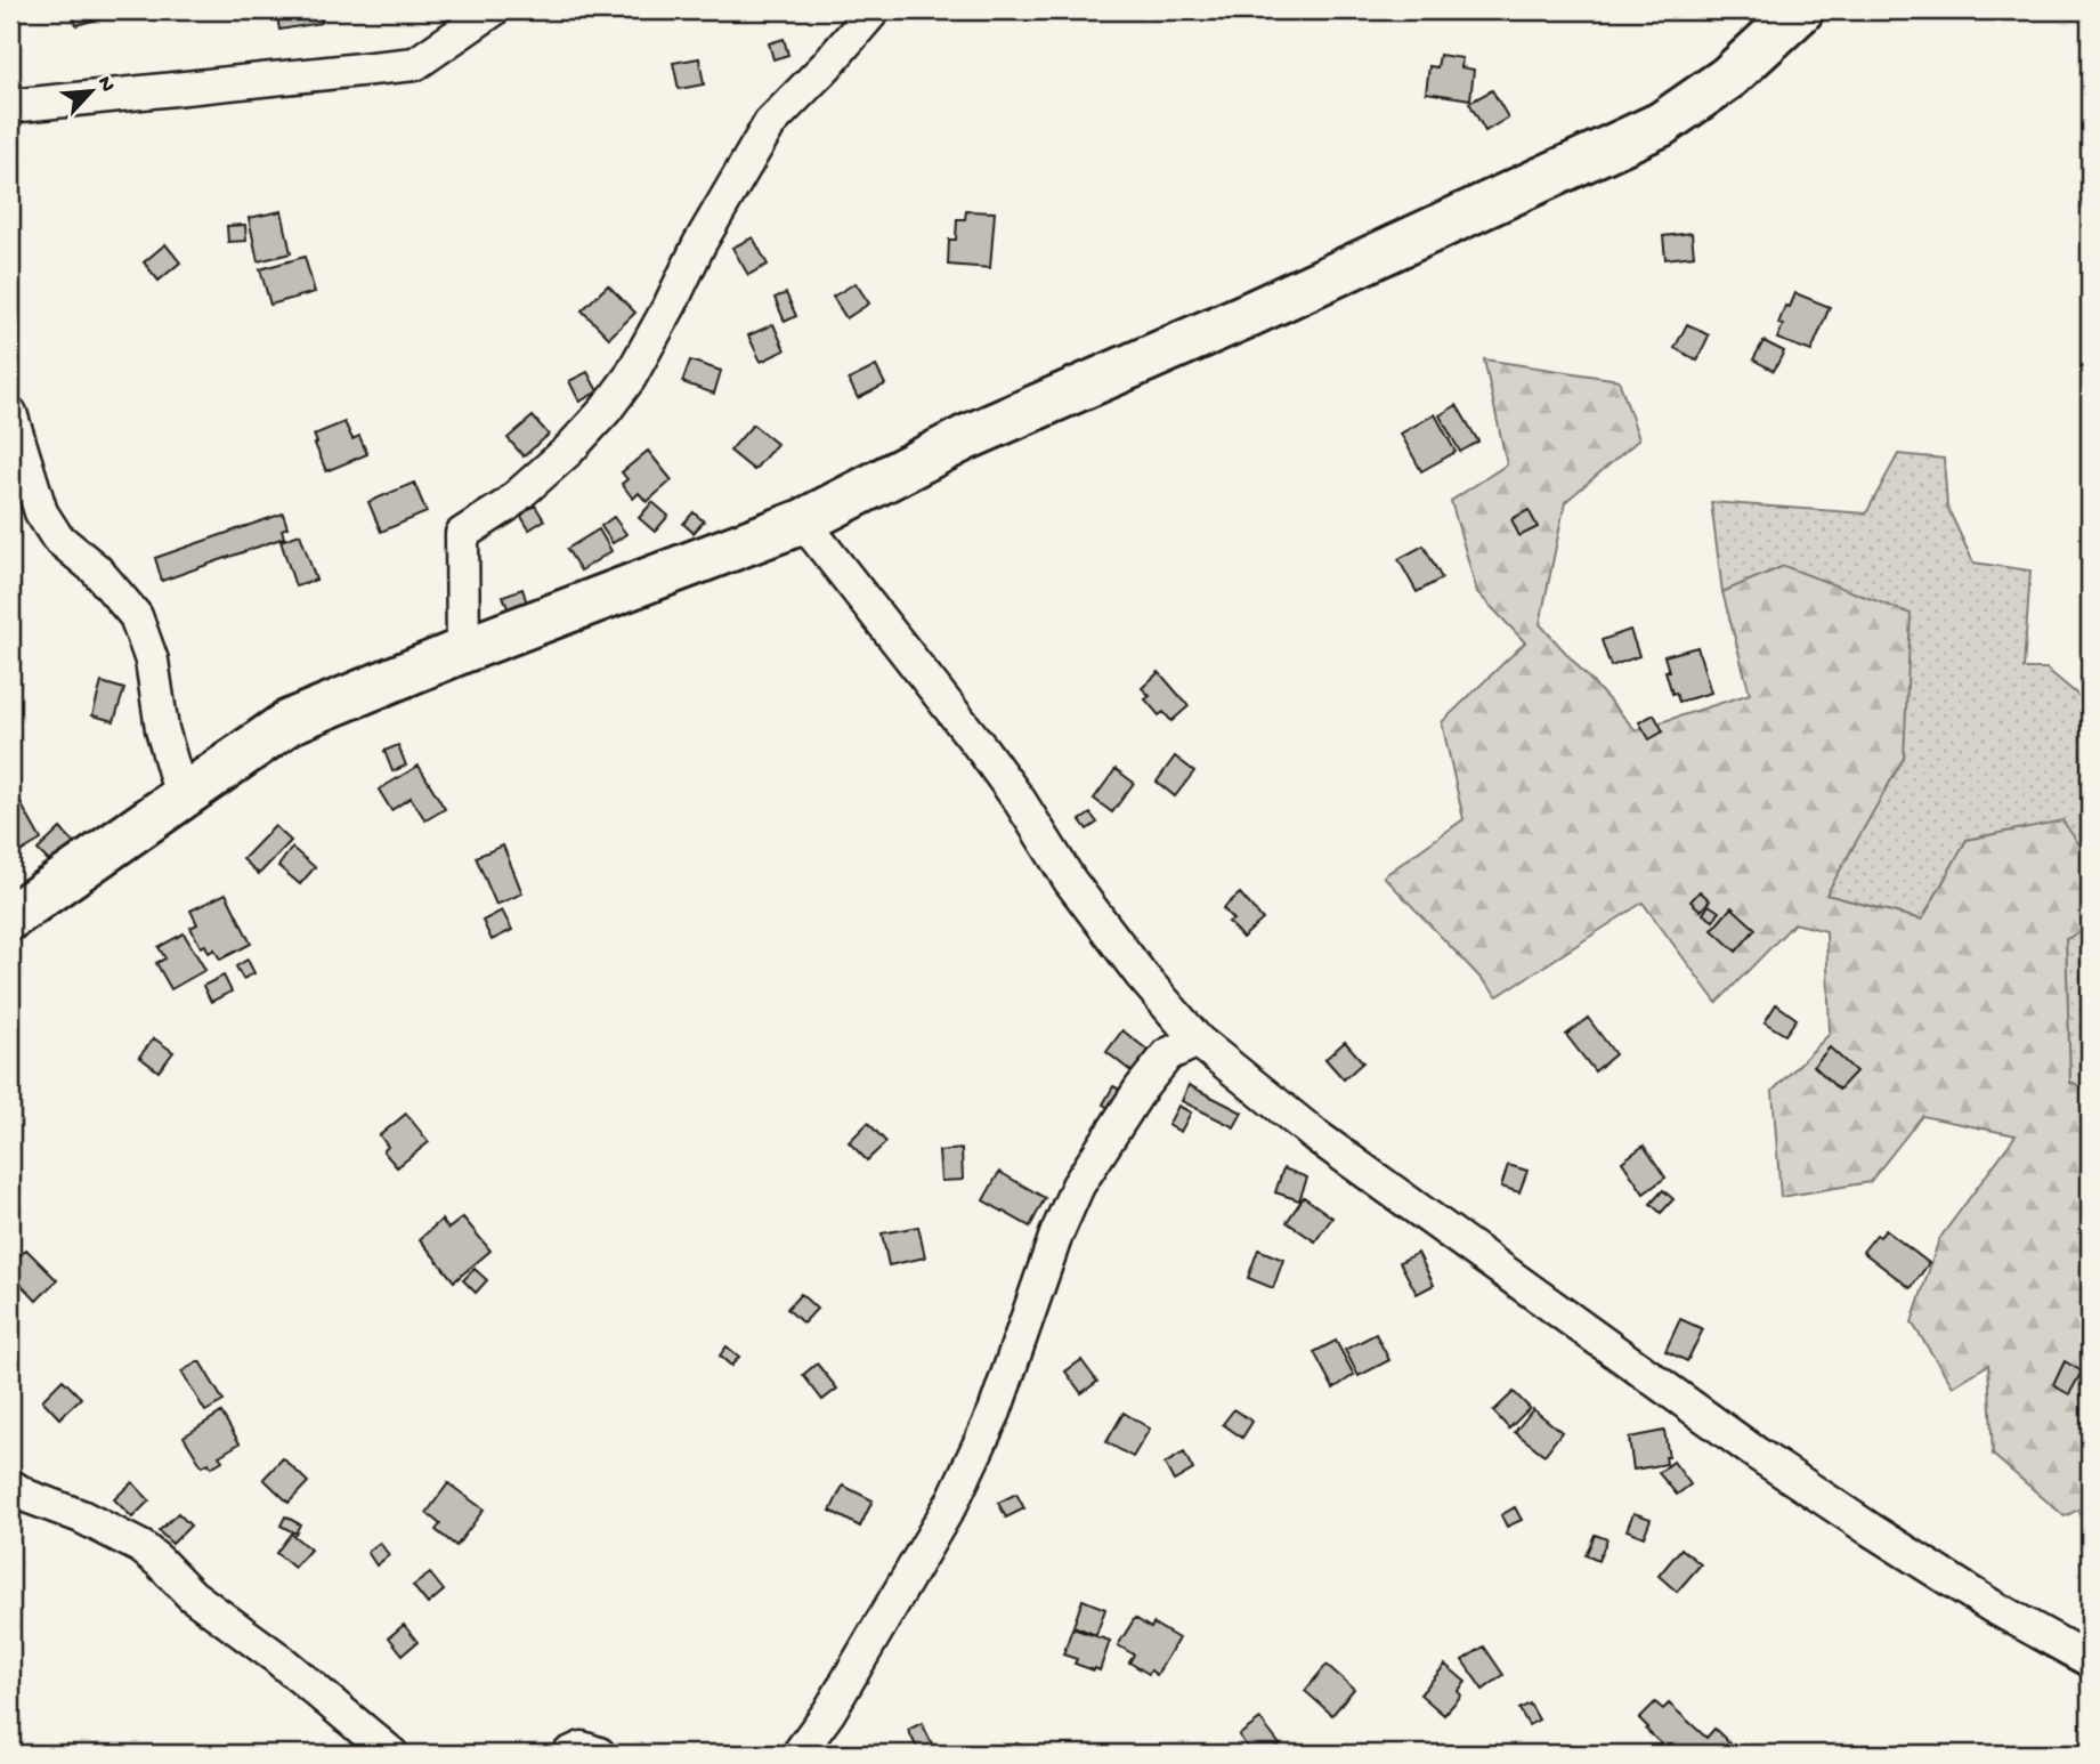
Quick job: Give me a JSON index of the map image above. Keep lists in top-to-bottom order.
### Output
{
  "north": "top right"
}
